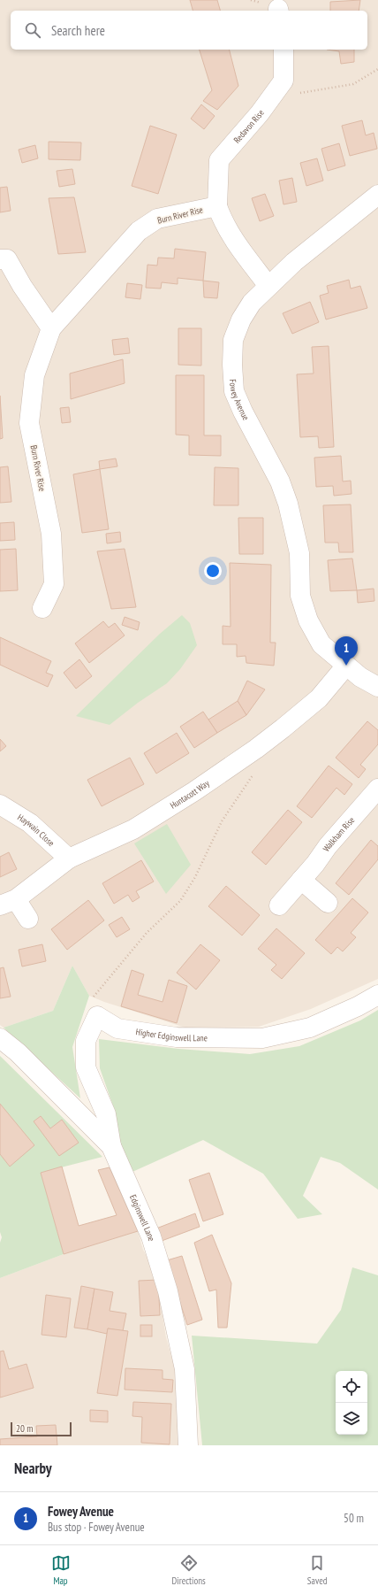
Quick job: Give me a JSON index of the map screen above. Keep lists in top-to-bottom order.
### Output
{
  "streets": {
    "street": [
      "Redavon Rise",
      "Burn River Rise",
      "Fowey Avenue",
      "Huntacott Way",
      "Haywain Close",
      "Walkham Rise",
      "Higher Edginswell Lane",
      "Edginswell Lane"
    ]
  },
  "crossings": [
    ["Redavon Rise", "Burn River Rise"],
    ["Fowey Avenue", "Huntacott Way"],
    ["Huntacott Way", "Haywain Close"]
  ],
  "scale_bar": "20 m",
  "page": {
    "search": "Search here",
    "pins": "1",
    "scale": "20 m",
    "heading": "Nearby",
    "list": [
      {
        "mark": "1",
        "name": "Fowey Avenue",
        "note": "Bus stop · Fowey Avenue",
        "value": "50 m"
      }
    ],
    "nav": ["Map", "Directions", "Saved"]
  }
}
